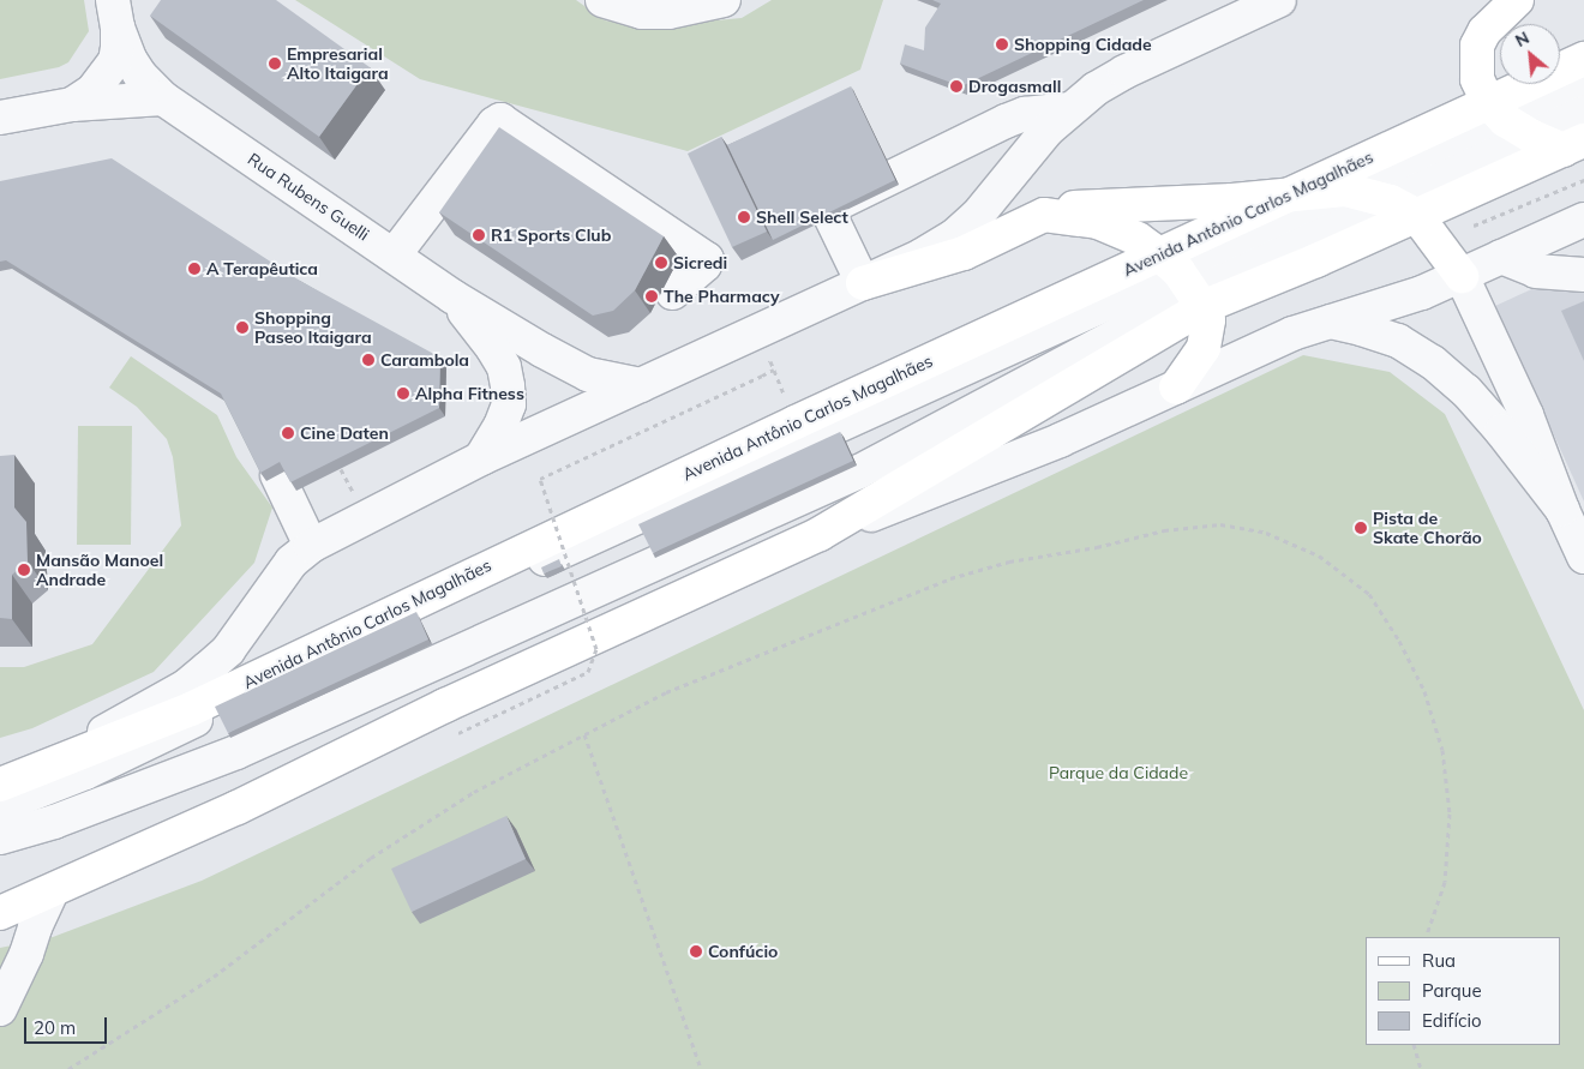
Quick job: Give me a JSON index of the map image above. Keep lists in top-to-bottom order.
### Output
{
  "streets": {
    "main road": ["Avenida Antônio Carlos Magalhães"],
    "street": ["Rua Rubens Guelli"]
  },
  "crossings": [
    ["Rua Rubens Guelli", "Avenida Antônio Carlos Magalhães"]
  ],
  "parks": ["Parque da Cidade"],
  "places": [
    "Shopping Cidade",
    "Empresarial Alto Itaigara",
    "Drogasmall",
    "Shell Select",
    "R1 Sports Club",
    "Sicredi",
    "A Terapêutica",
    "The Pharmacy",
    "Shopping Paseo Itaigara",
    "Carambola",
    "Alpha Fitness",
    "Cine Daten",
    "Pista de Skate Chorão",
    "Mansão Manoel Andrade",
    "Confúcio"
  ],
  "legend": ["Rua", "Parque", "Edifício"],
  "scale_bar": "20 m",
  "north": "top left"
}
